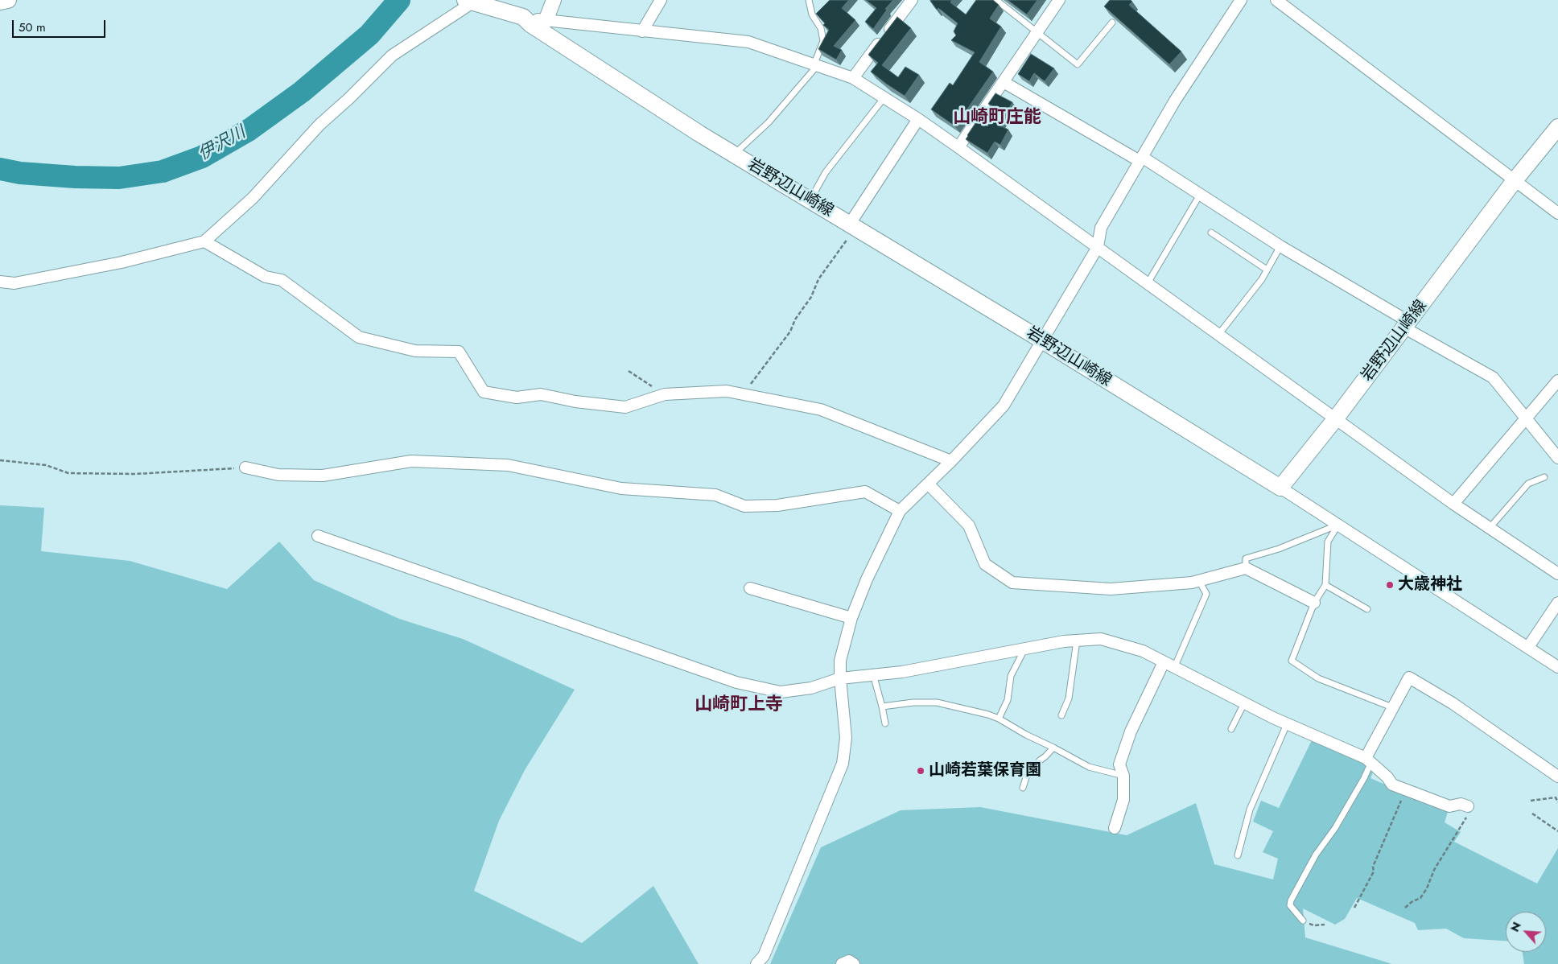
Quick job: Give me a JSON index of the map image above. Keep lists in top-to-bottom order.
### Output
{
  "streets": {
    "main road": ["岩野辺山崎線"]
  },
  "districts": ["山崎町庄能", "山崎町上寺"],
  "water": ["伊沢川"],
  "places": ["大歳神社", "山崎若葉保育園"],
  "scale_bar": "50 m",
  "north": "top left"
}
